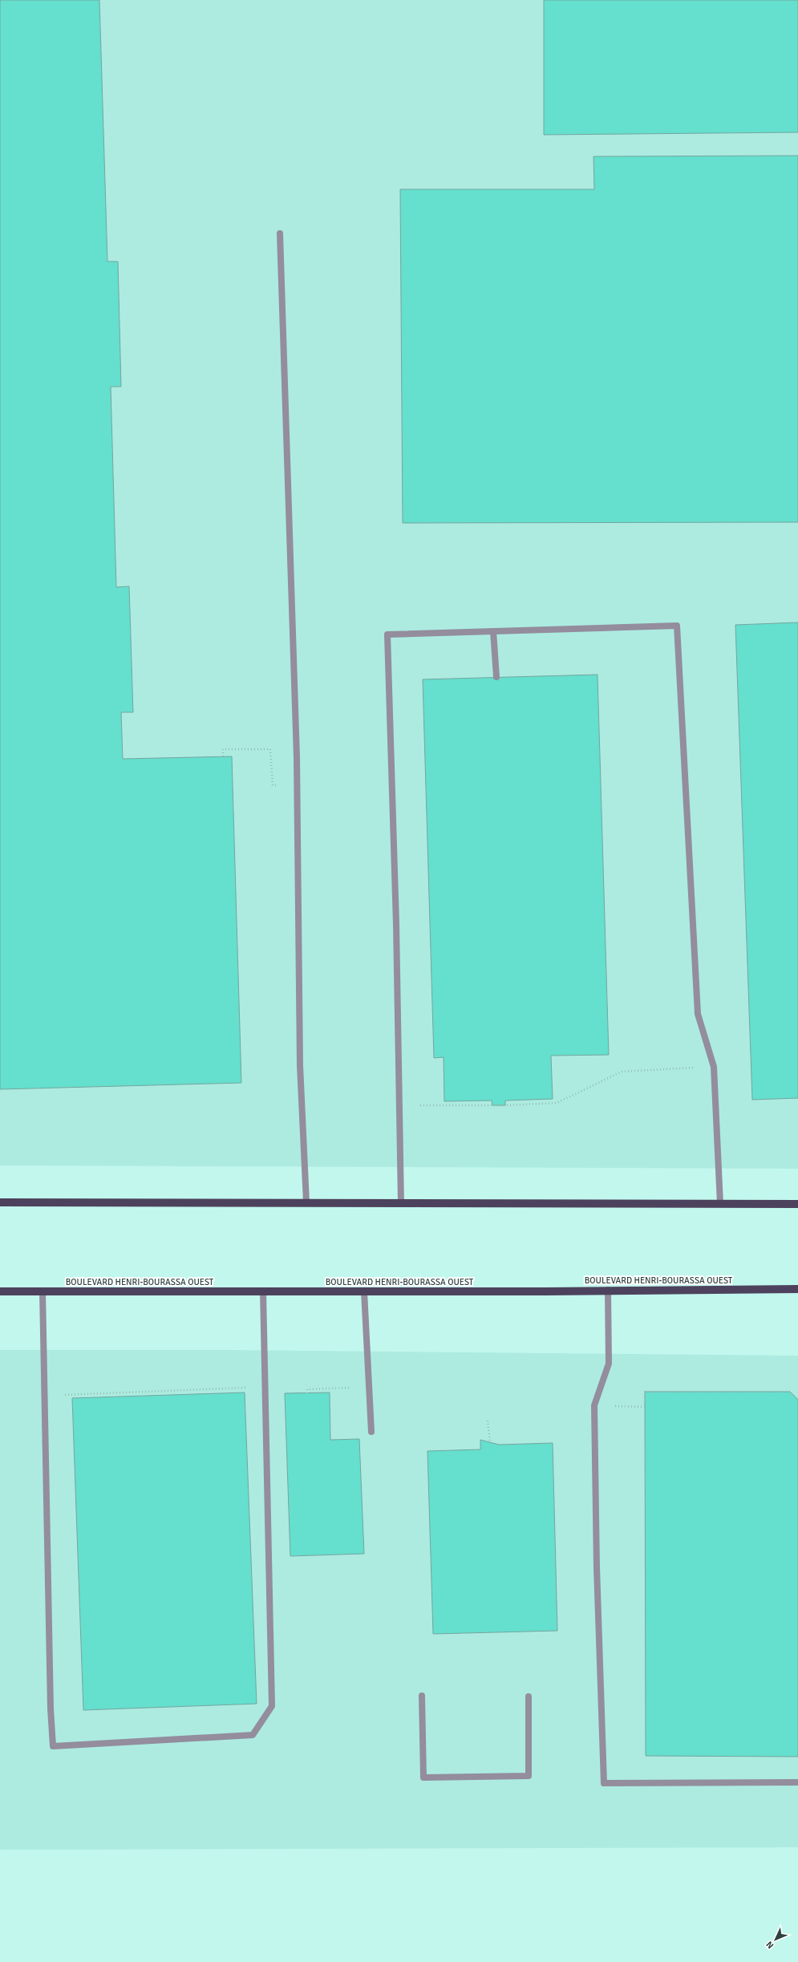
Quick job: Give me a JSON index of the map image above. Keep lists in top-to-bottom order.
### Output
{
  "streets": {
    "main road": ["BOULEVARD HENRI-BOURASSA OUEST"]
  },
  "north": "bottom left"
}
